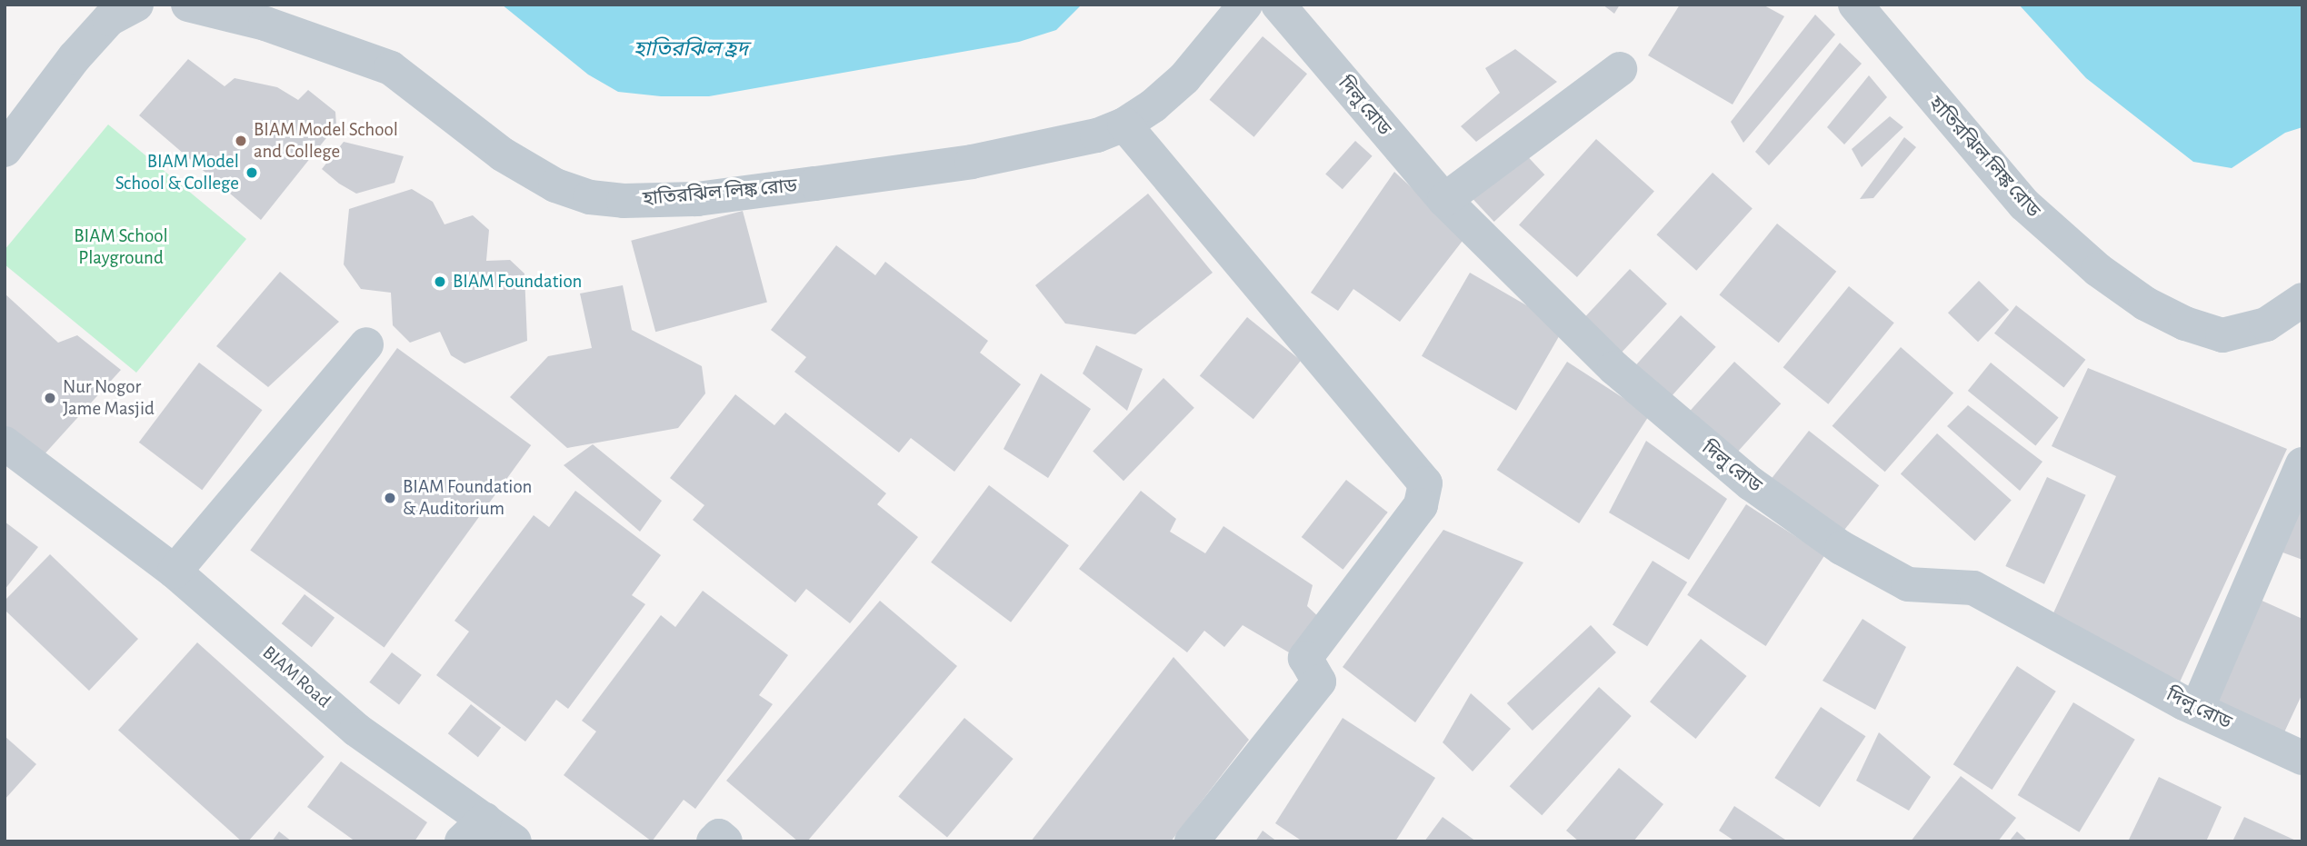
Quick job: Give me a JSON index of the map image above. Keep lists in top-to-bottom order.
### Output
{
  "streets": {
    "street": ["দিলু রোড", "হাতিরঝিল লিঙ্ক রোড", "BIAM Road"]
  },
  "water": ["হাতিরঝিল হ্রদ"],
  "parks": ["BIAM School Playground"],
  "places": [
    "BIAM Model School and College",
    "BIAM Model School & College",
    "BIAM Foundation",
    "Nur Nogor Jame Masjid",
    "BIAM Foundation & Auditorium"
  ]
}
